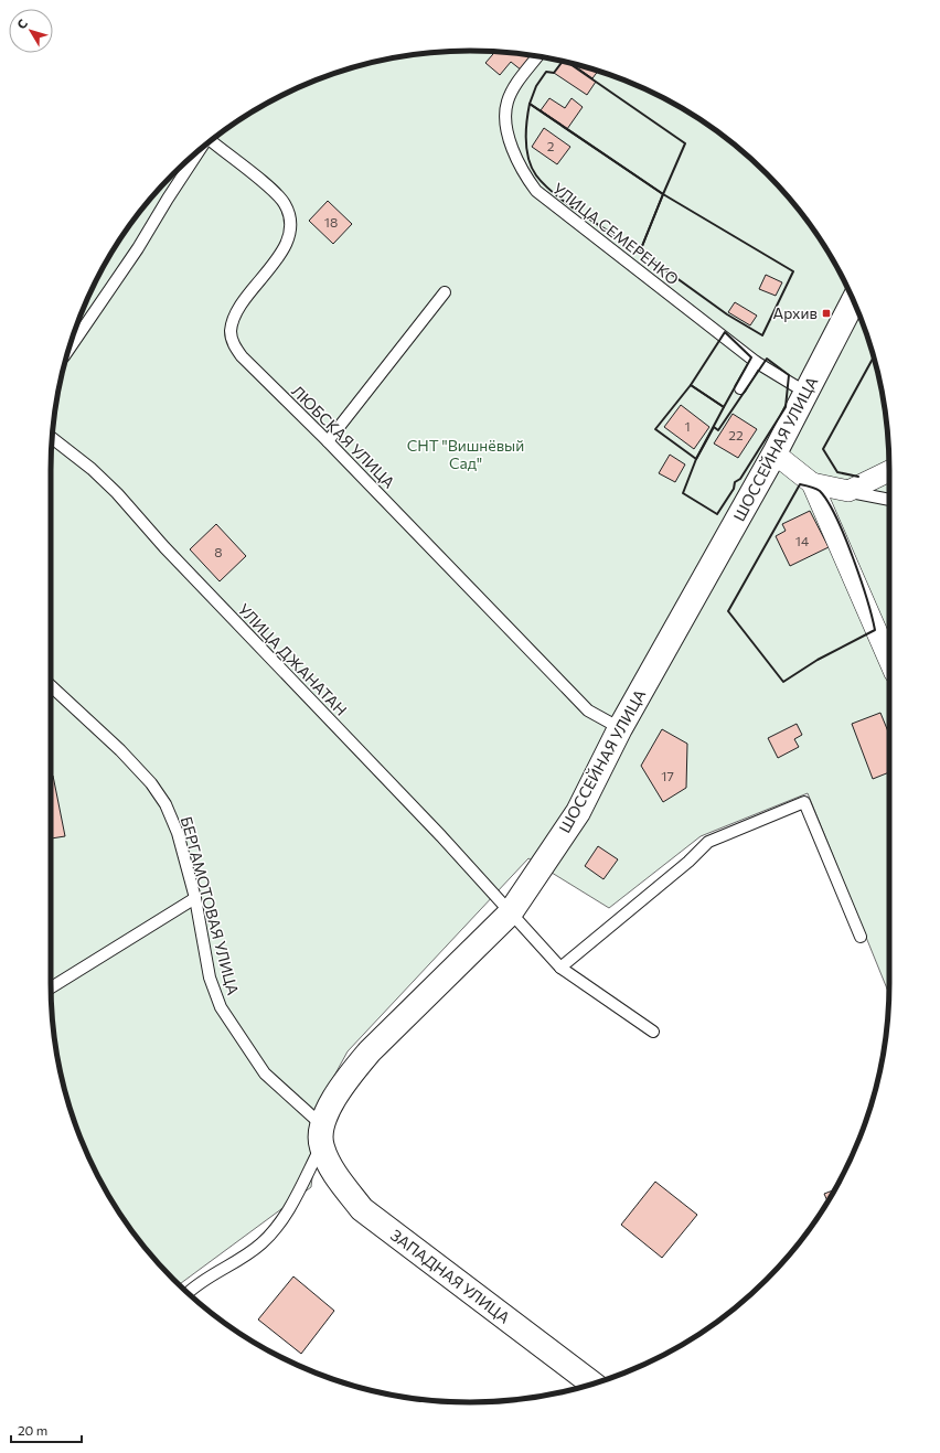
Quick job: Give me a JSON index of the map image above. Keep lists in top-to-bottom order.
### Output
{
  "streets": {
    "street": ["ШОССЕЙНАЯ УЛИЦА", "ЗАПАДНАЯ УЛИЦА"],
    "lane": [
      "УЛИЦА СЕМЕРЕНКО",
      "ЛЮБСКАЯ УЛИЦА",
      "УЛИЦА ДЖАНАТАН",
      "БЕРГАМОТОВАЯ УЛИЦА"
    ]
  },
  "crossings": [
    ["УЛИЦА СЕМЕРЕНКО", "ШОССЕЙНАЯ УЛИЦА"],
    ["ЛЮБСКАЯ УЛИЦА", "ШОССЕЙНАЯ УЛИЦА"],
    ["ШОССЕЙНАЯ УЛИЦА", "УЛИЦА ДЖАНАТАН"],
    ["ШОССЕЙНАЯ УЛИЦА", "БЕРГАМОТОВАЯ УЛИЦА"],
    ["ШОССЕЙНАЯ УЛИЦА", "ЗАПАДНАЯ УЛИЦА"],
    ["БЕРГАМОТОВАЯ УЛИЦА", "ЗАПАДНАЯ УЛИЦА"]
  ],
  "parks": ["СНТ \"Вишнёвый Сад\""],
  "places": {
    "transit": ["Архив"]
  },
  "house_numbers": [
    "2",
    "18",
    "1",
    "22",
    "14",
    "8",
    "17"
  ],
  "scale_bar": "20 m",
  "north": "top left"
}
